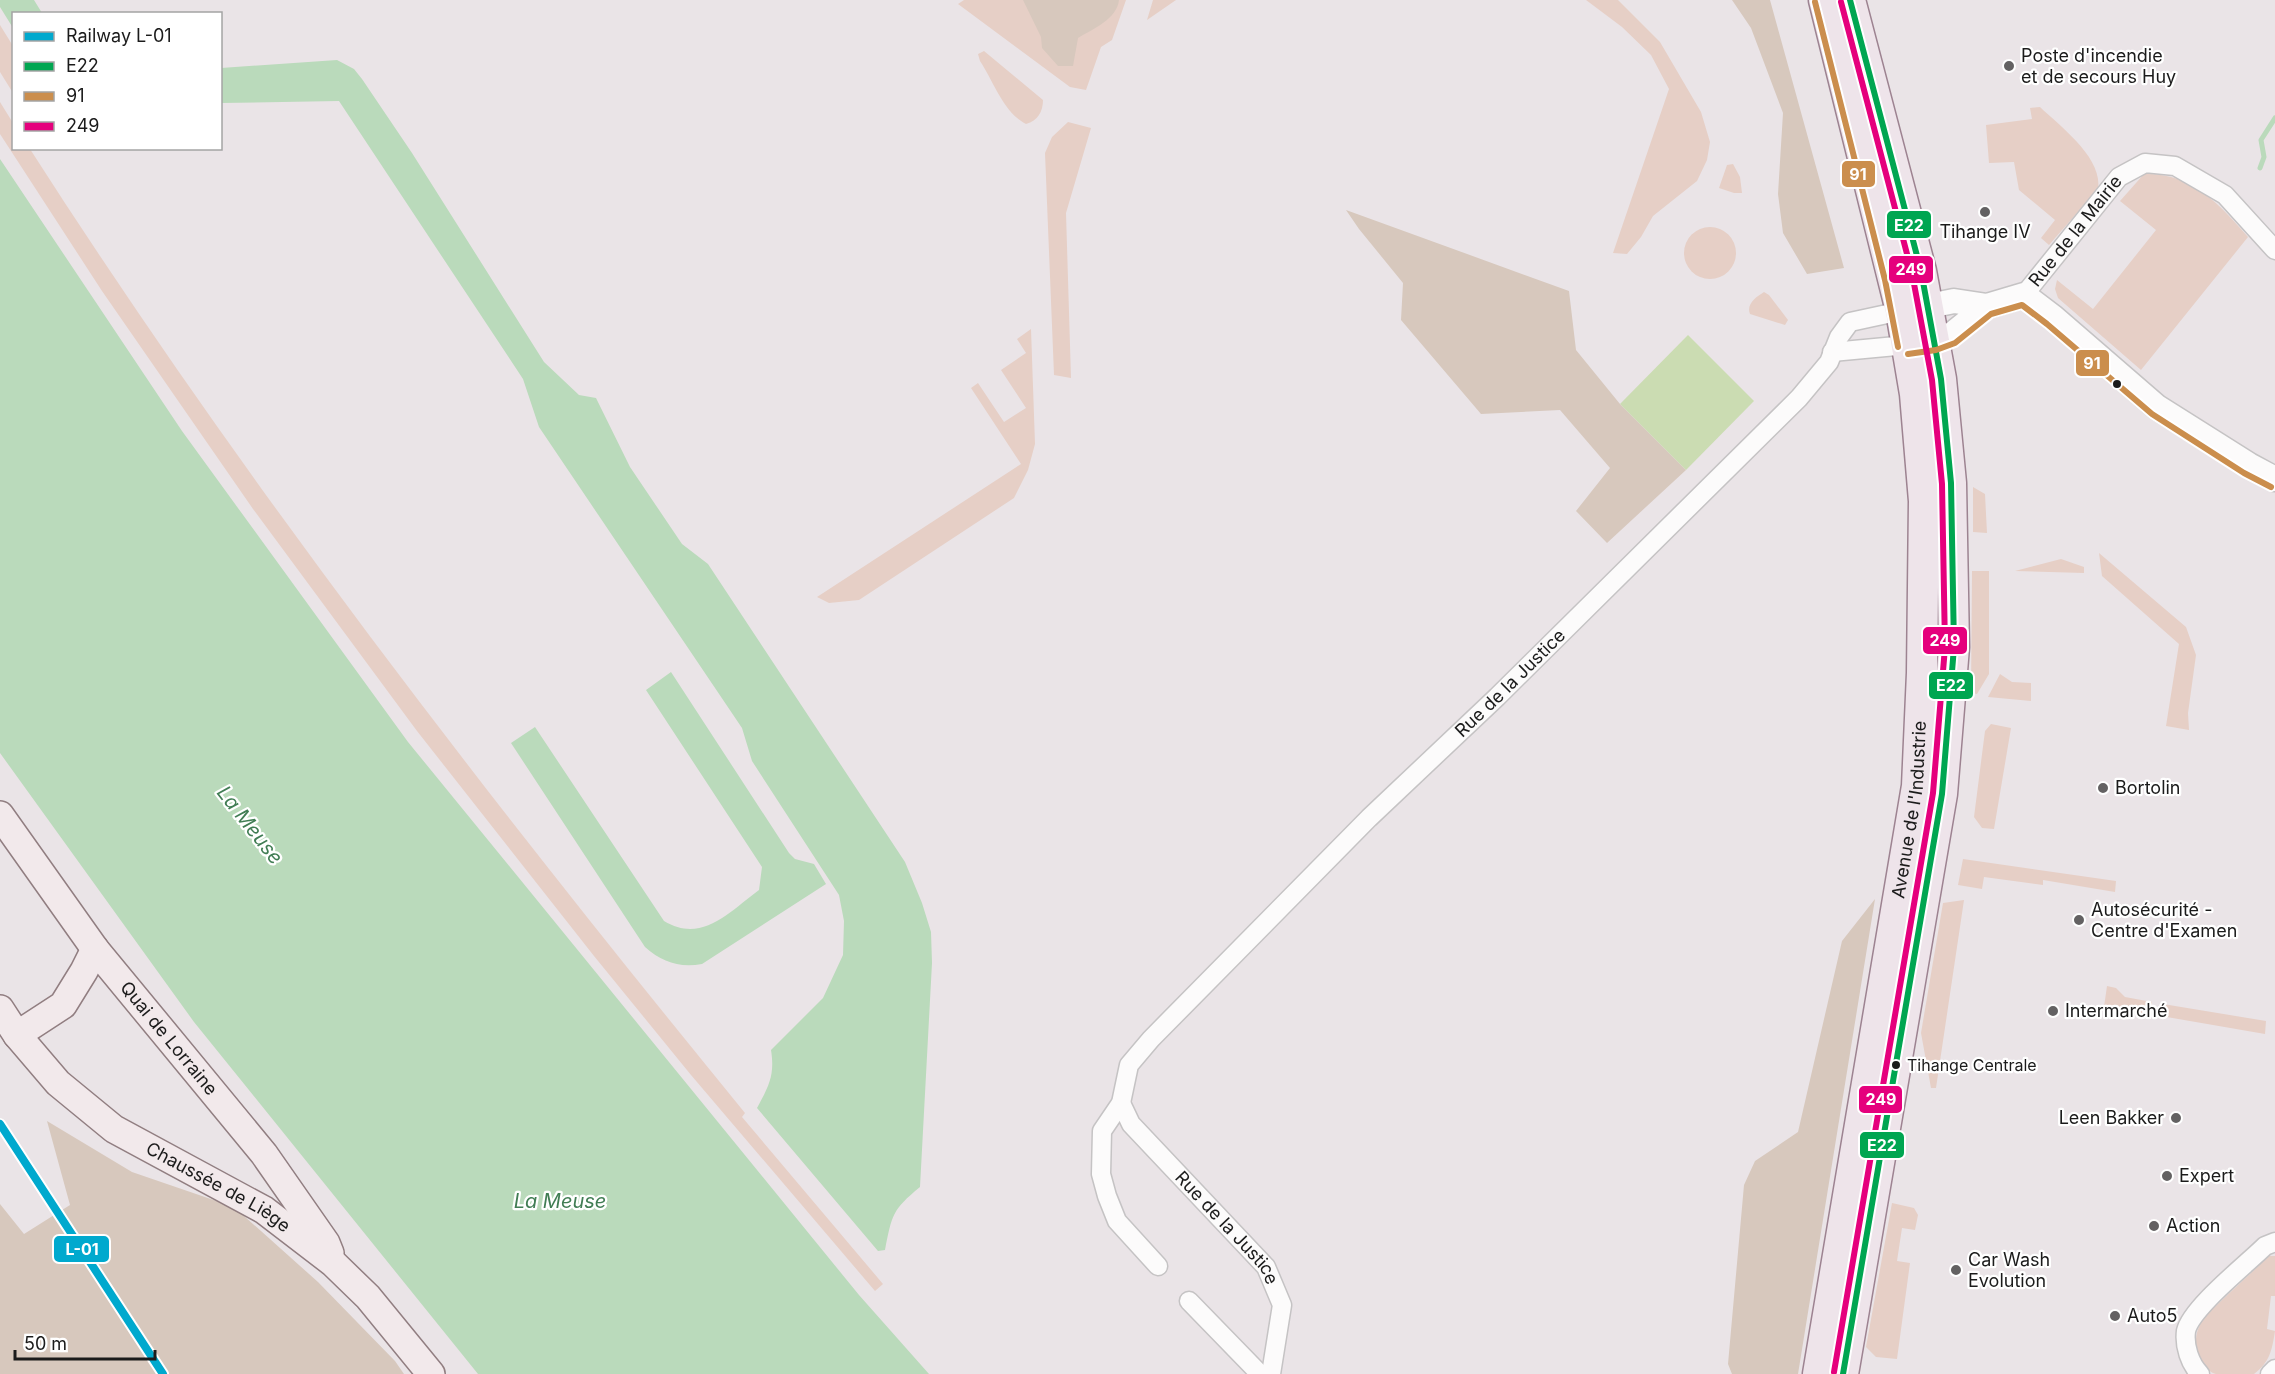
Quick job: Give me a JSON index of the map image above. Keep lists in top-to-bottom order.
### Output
{
  "streets": {
    "main road": ["Avenue de l'Industrie", "Quai de Lorraine", "Chaussée de Liège"],
    "street": ["Rue de la Mairie", "Rue de la Justice"]
  },
  "crossings": [
    ["Rue de la Justice", "Avenue de l'Industrie"],
    ["Quai de Lorraine", "Chaussée de Liège"]
  ],
  "water": ["La Meuse"],
  "places": [
    "Poste d'incendie et de secours Huy",
    "Tihange IV",
    "Bortolin",
    "Autosécurité - Centre d'Examen",
    "Intermarché",
    "Tihange Centrale",
    "Leen Bakker",
    "Expert",
    "Action",
    "Car Wash Evolution",
    "Auto5"
  ],
  "lines": [
    "transit line E22",
    "transit line 91",
    "transit line 249",
    "rail line L-01"
  ],
  "legend": [
    "Railway L-01",
    "E22",
    "91",
    "249"
  ],
  "scale_bar": "50 m"
}
